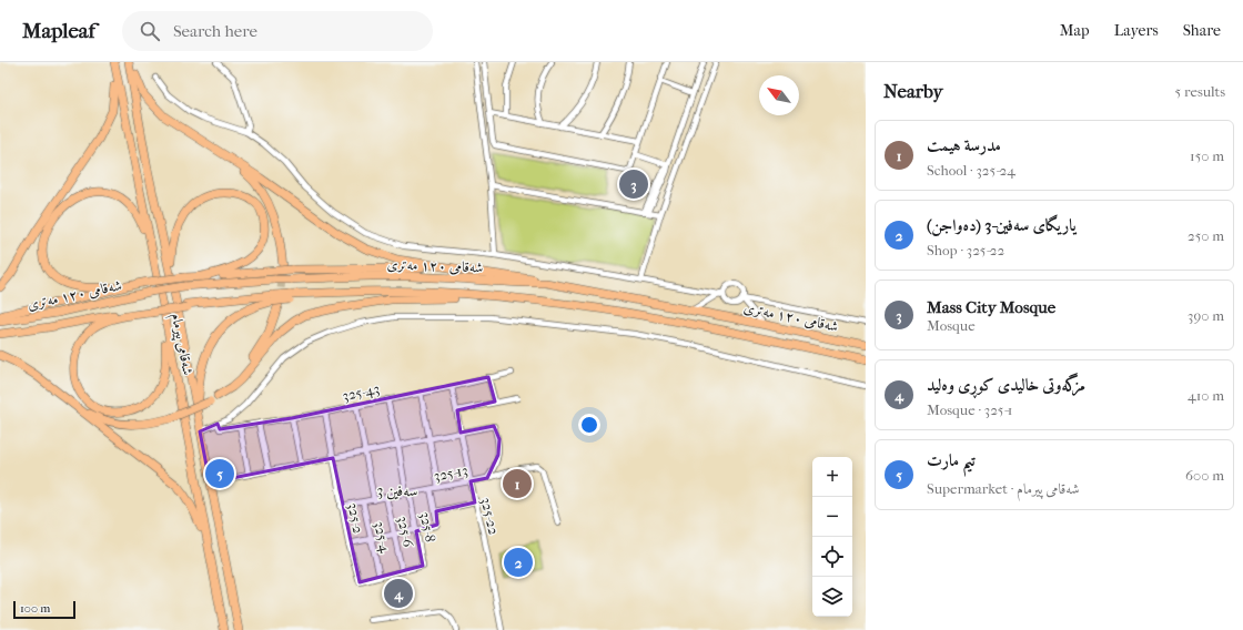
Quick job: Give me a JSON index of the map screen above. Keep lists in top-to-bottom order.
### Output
{
  "streets": {
    "highway": ["شەقامی ١٢٠ مەتری", "شەقامی پیرمام"],
    "street": [
      "325-43",
      "325-13",
      "325-22",
      "325-2",
      "325-8",
      "325-6",
      "325-4"
    ]
  },
  "crossings": [
    ["325-43", "325-22"],
    ["325-43", "325-2"],
    ["325-43", "325-8"],
    ["325-13", "325-22"],
    ["325-13", "325-2"],
    ["325-13", "325-8"],
    ["325-13", "325-6"],
    ["325-13", "325-4"],
    ["325-2", "325-4"],
    ["325-8", "325-6"]
  ],
  "districts": ["سەفین 3"],
  "scale_bar": "100 m",
  "north": "top left",
  "page": {
    "header": "Mapleaf",
    "search": "Search here",
    "nav": ["Map", "Layers", "Share"],
    "heading": ["Nearby", "5 results"],
    "list": [
      {
        "mark": "1",
        "name": "مدرسة هيمت",
        "note": "School · 325-24",
        "value": "150 m"
      },
      {
        "mark": "2",
        "name": "یاریگای سەفین-3 (دەواجن)",
        "note": "Shop · 325-22",
        "value": "250 m"
      },
      {
        "mark": "3",
        "name": "Mass City Mosque",
        "note": "Mosque",
        "value": "390 m"
      },
      {
        "mark": "4",
        "name": "مزگەوتی خالیدی کوڕی وەلید",
        "note": "Mosque · 325-1",
        "value": "410 m"
      },
      {
        "mark": "5",
        "name": "تيم مارت",
        "note": "Supermarket · شەقامی پیرمام",
        "value": "600 m"
      }
    ],
    "pins": [
      "3",
      "5",
      "1",
      "2",
      "4"
    ],
    "map_buttons": ["+", "−"],
    "scale": "100 m"
  }
}
